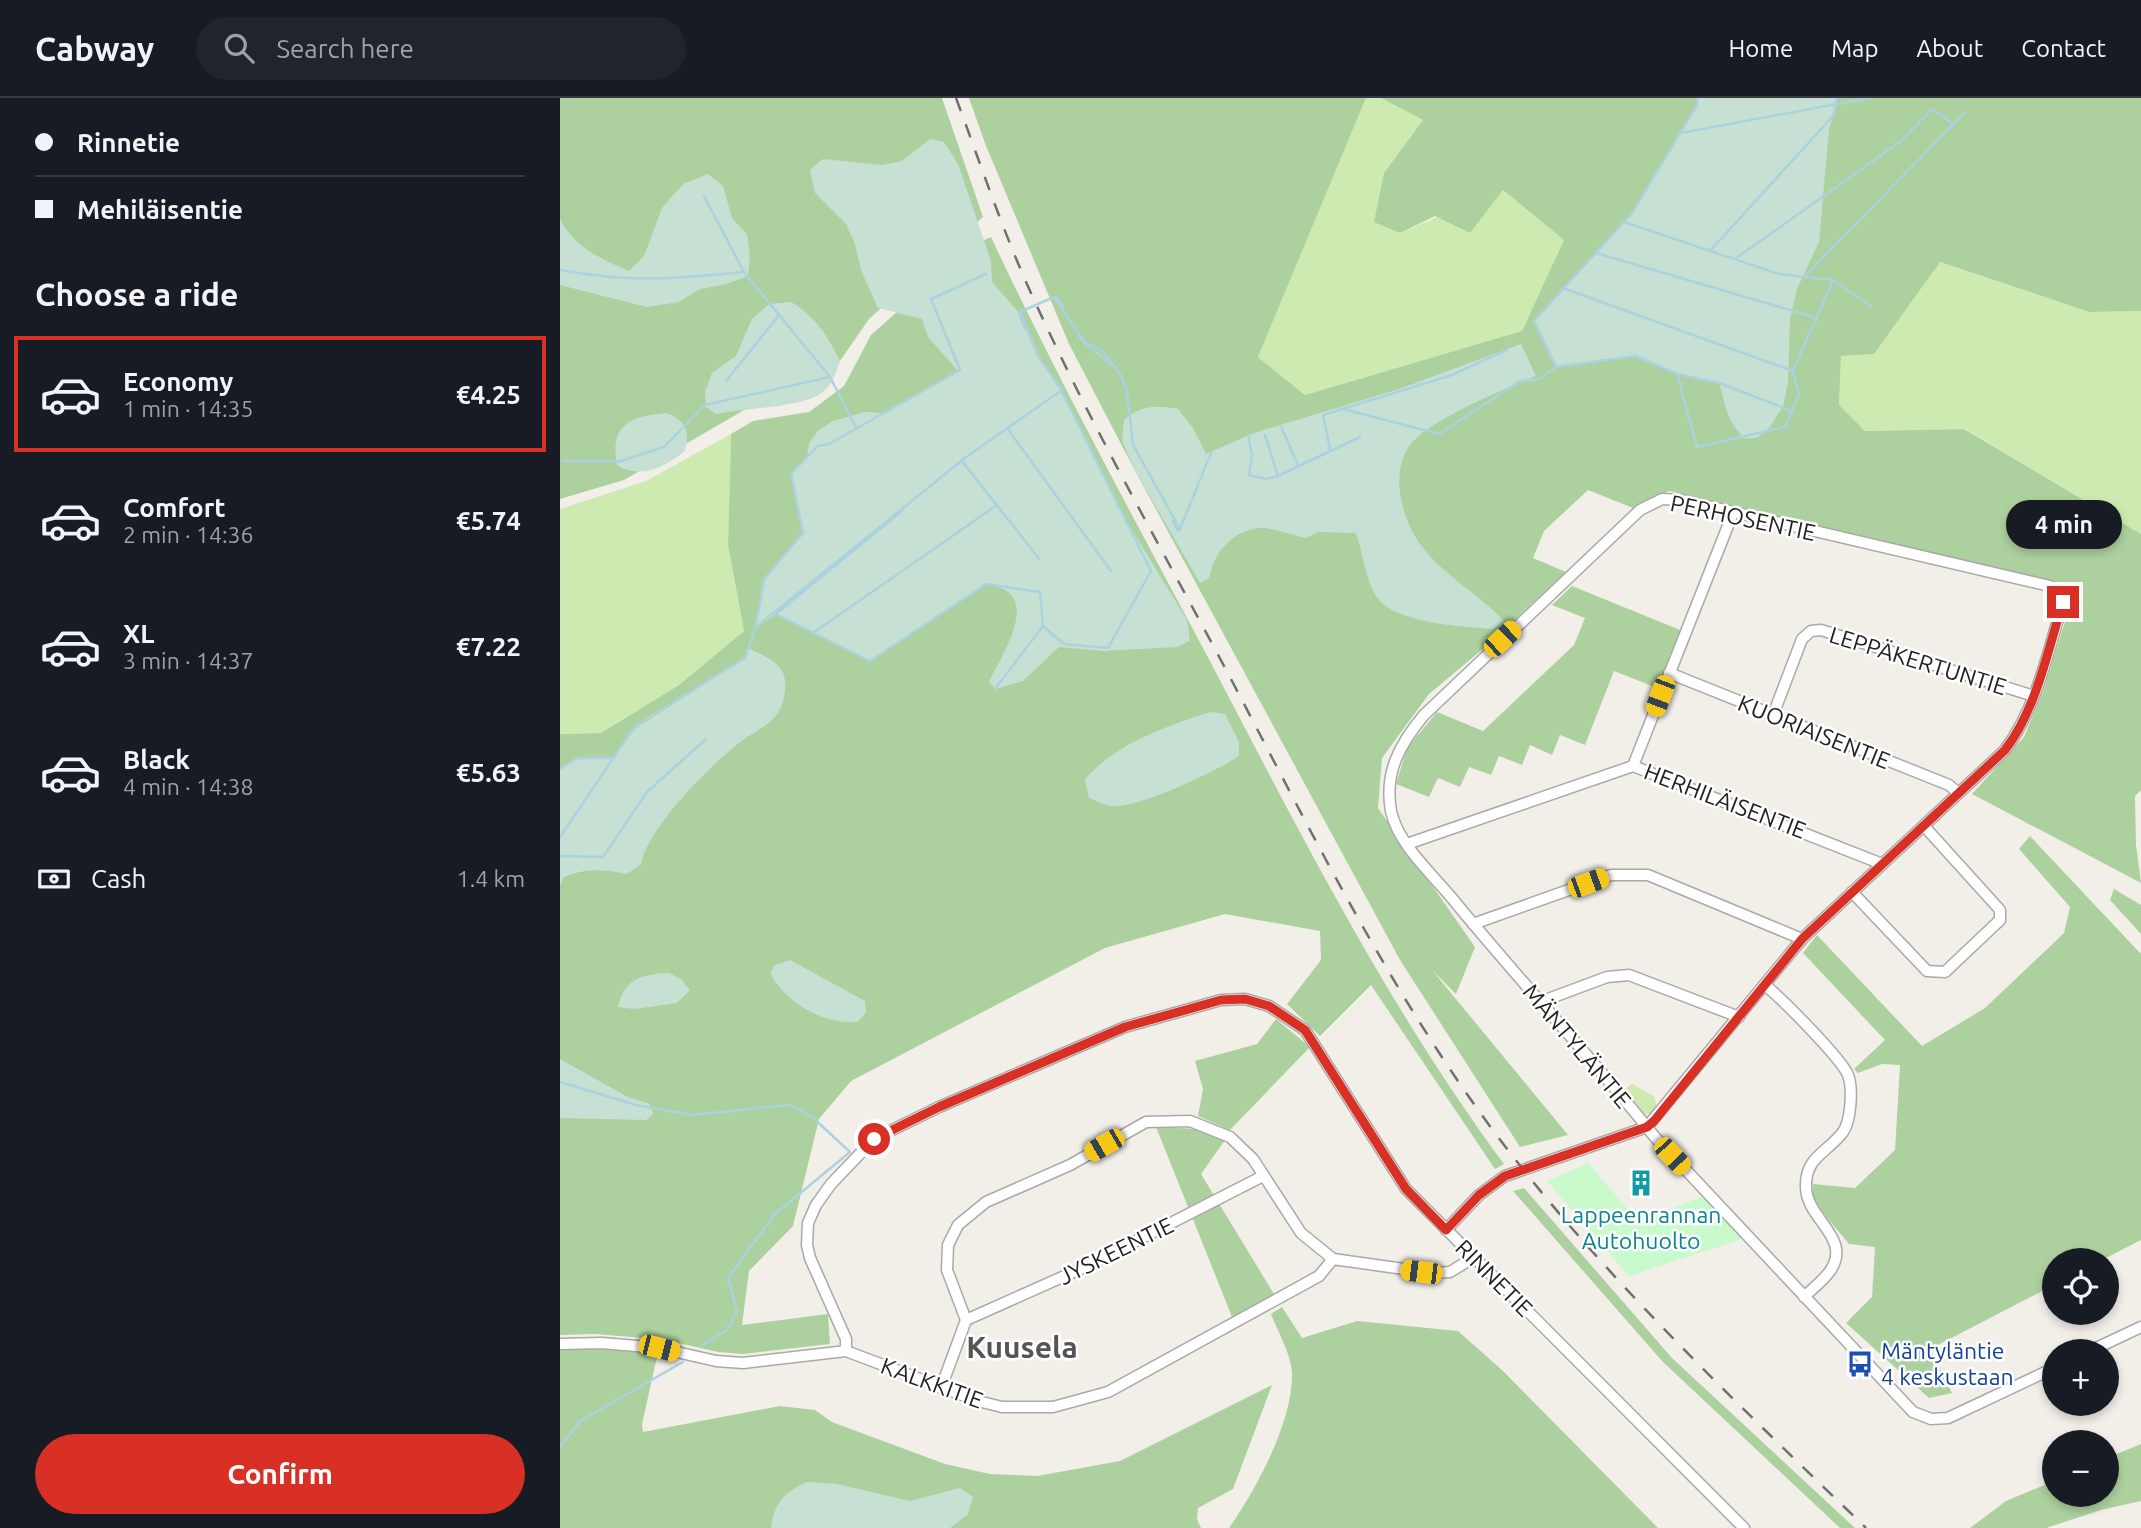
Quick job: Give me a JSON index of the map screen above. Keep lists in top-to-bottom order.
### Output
{
  "streets": {
    "street": [
      "PERHOSENTIE",
      "LEPPÄKERTUNTIE",
      "KUORIAISENTIE",
      "HERHILÄISENTIE",
      "MÄNTYLÄNTIE",
      "JYSKEENTIE",
      "RINNETIE",
      "KALKKITIE"
    ]
  },
  "crossings": [
    ["PERHOSENTIE", "LEPPÄKERTUNTIE"],
    ["PERHOSENTIE", "HERHILÄISENTIE"],
    ["PERHOSENTIE", "MÄNTYLÄNTIE"],
    ["LEPPÄKERTUNTIE", "KUORIAISENTIE"],
    ["HERHILÄISENTIE", "MÄNTYLÄNTIE"],
    ["RINNETIE", "KALKKITIE"]
  ],
  "districts": ["Kuusela"],
  "places": {
    "building": ["Lappeenrannan Autohuolto"],
    "bus stop": ["Mäntyläntie 4 keskustaan"]
  },
  "page": {
    "header": "Cabway",
    "search": "Search here",
    "nav": [
      "Home",
      "Map",
      "About",
      "Contact"
    ],
    "banner": ["Rinnetie", "Mehiläisentie"],
    "heading": "Choose a ride",
    "list": [
      {
        "name": "Economy",
        "note": "1 min · 14:35",
        "value": "€4.25"
      },
      {
        "name": "Comfort",
        "note": "2 min · 14:36",
        "value": "€5.74"
      },
      {
        "name": "XL",
        "note": "3 min · 14:37",
        "value": "€7.22"
      },
      {
        "name": "Black",
        "note": "4 min · 14:38",
        "value": "€5.63"
      }
    ],
    "bubble": "4 min",
    "pay": ["Cash", "1.4 km"],
    "map_buttons": ["+", "−"],
    "buttons": "Confirm"
  }
}
